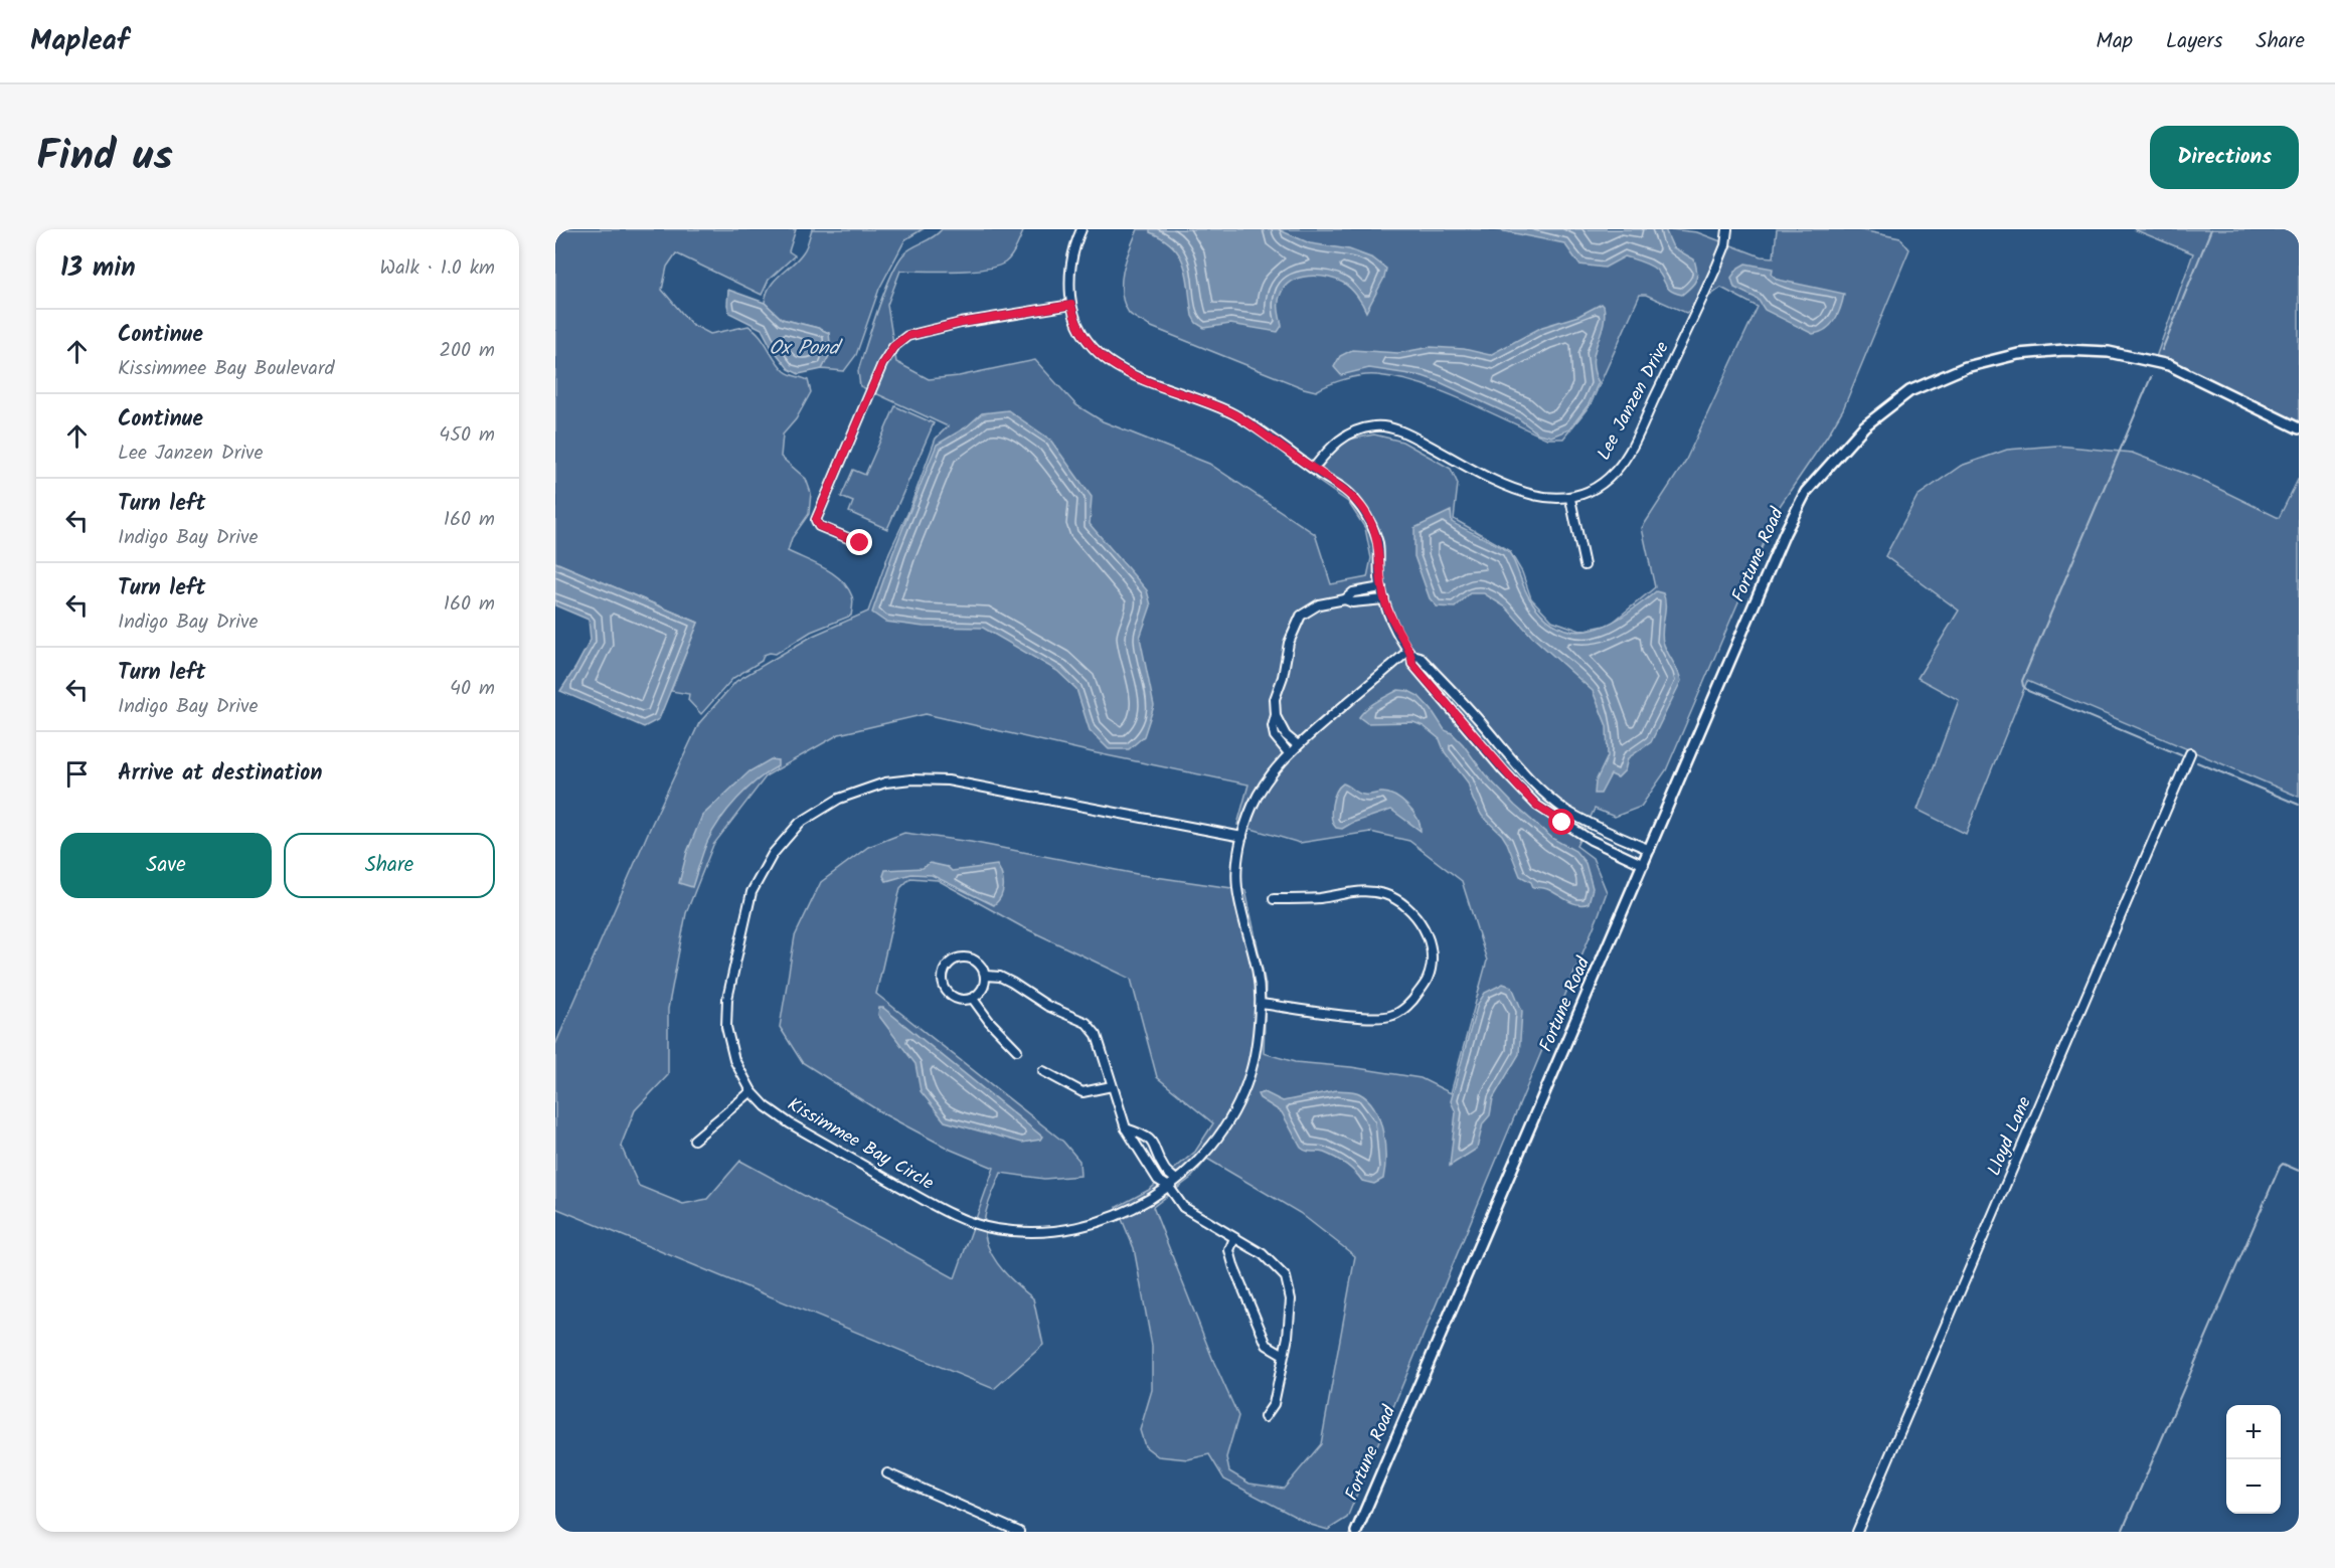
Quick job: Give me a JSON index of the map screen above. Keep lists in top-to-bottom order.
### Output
{
  "streets": {
    "street": [
      "Lee Janzen Drive",
      "Fortune Road",
      "Lloyd Lane",
      "Kissimmee Bay Circle"
    ]
  },
  "water": ["Ox Pond"],
  "page": {
    "header": "Mapleaf",
    "nav": ["Map", "Layers", "Share"],
    "title": "Find us",
    "buttons": [
      "Directions",
      ["Save", "Share"]
    ],
    "heading": ["13 min", "Walk · 1.0 km"],
    "list": [
      ["Continue", "Kissimmee Bay Boulevard", "200 m"],
      ["Continue", "Lee Janzen Drive", "450 m"],
      ["Turn left", "Indigo Bay Drive", "160 m"],
      ["Turn left", "Indigo Bay Drive", "160 m"],
      ["Turn left", "Indigo Bay Drive", "40 m"],
      "Arrive at destination"
    ],
    "map_buttons": ["+", "−"]
  }
}
